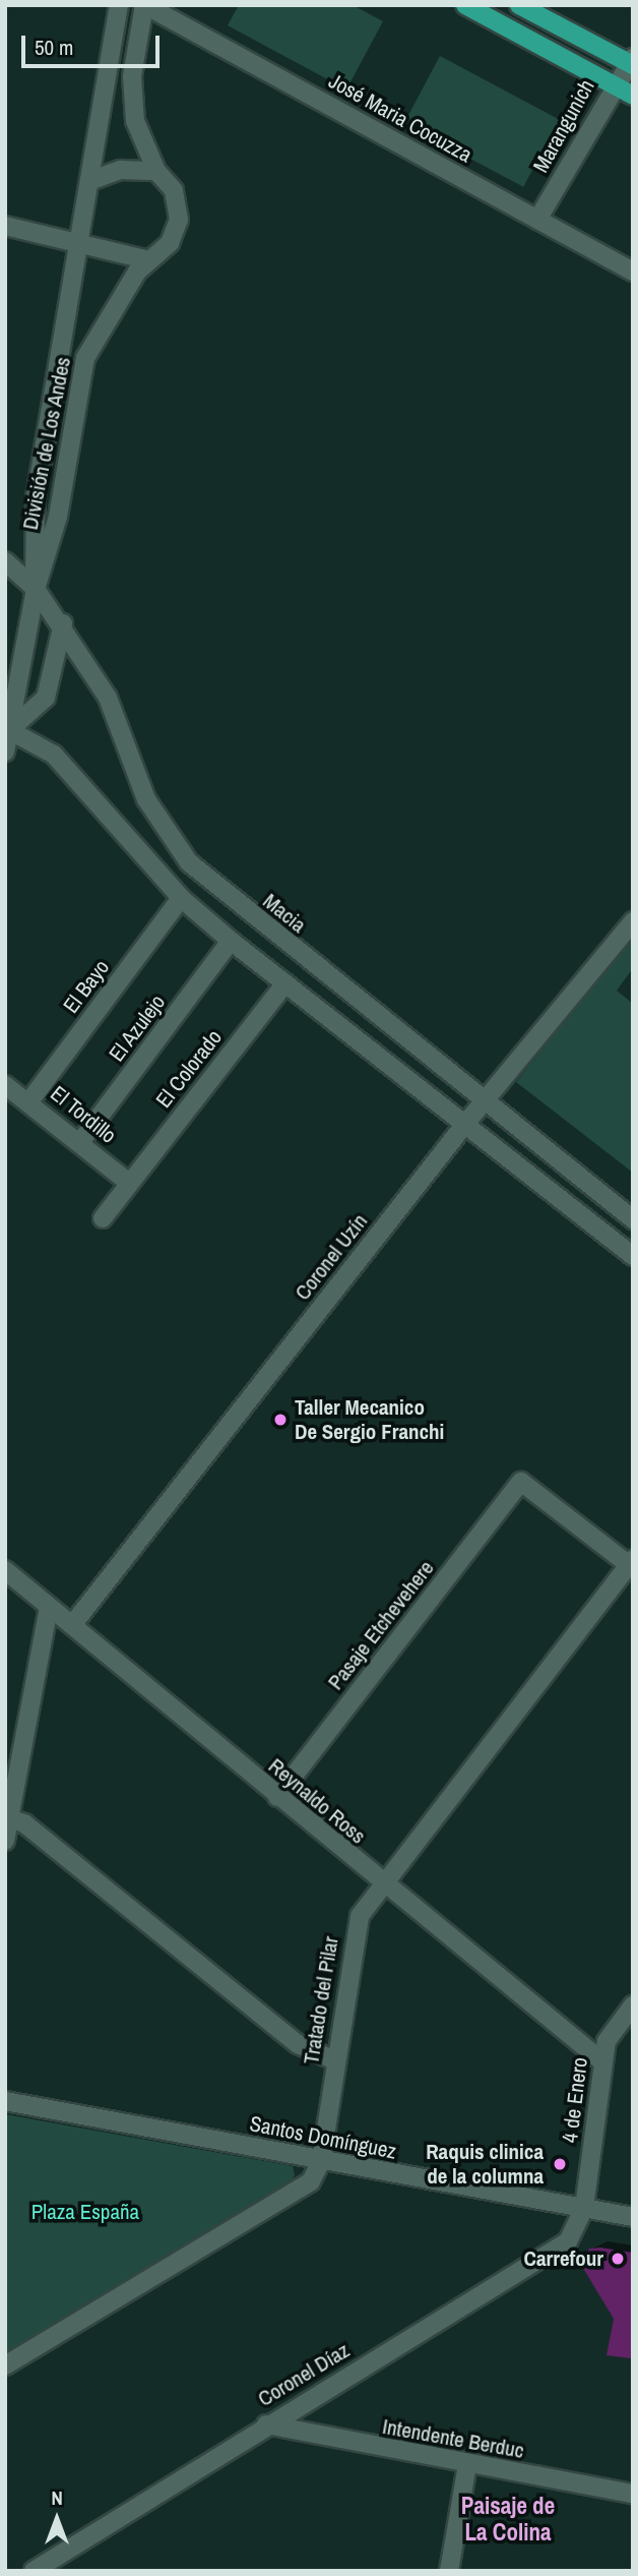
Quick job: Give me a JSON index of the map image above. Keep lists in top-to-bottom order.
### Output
{
  "streets": {
    "street": [
      "José Maria Cocuzza",
      "Marangunich",
      "División de Los Andes",
      "Macia",
      "El Bayo",
      "El Azulejo",
      "El Colorado",
      "El Tordillo",
      "Coronel Uzín",
      "Pasaje Etchevehere",
      "Reynaldo Ross",
      "Tratado del Pilar",
      "4 de Enero",
      "Santos Domínguez",
      "Coronel Díaz",
      "Intendente Berduc"
    ]
  },
  "crossings": [
    ["José Maria Cocuzza", "Marangunich"],
    ["José Maria Cocuzza", "División de Los Andes"],
    ["División de Los Andes", "Macia"],
    ["Macia", "Coronel Uzín"],
    ["El Bayo", "El Tordillo"],
    ["El Azulejo", "El Tordillo"],
    ["El Colorado", "El Tordillo"],
    ["Coronel Uzín", "Reynaldo Ross"],
    ["Pasaje Etchevehere", "Reynaldo Ross"],
    ["Pasaje Etchevehere", "Tratado del Pilar"],
    ["Reynaldo Ross", "Tratado del Pilar"],
    ["Reynaldo Ross", "4 de Enero"],
    ["Tratado del Pilar", "Santos Domínguez"],
    ["4 de Enero", "Santos Domínguez"],
    ["4 de Enero", "Coronel Díaz"],
    ["Santos Domínguez", "Coronel Díaz"],
    ["Coronel Díaz", "Intendente Berduc"]
  ],
  "districts": ["Paisaje de La Colina"],
  "parks": ["Plaza España"],
  "places": ["Taller Mecanico De Sergio Franchi", "Raquis clinica de la columna", "Carrefour"],
  "scale_bar": "50 m",
  "north": "top"
}
